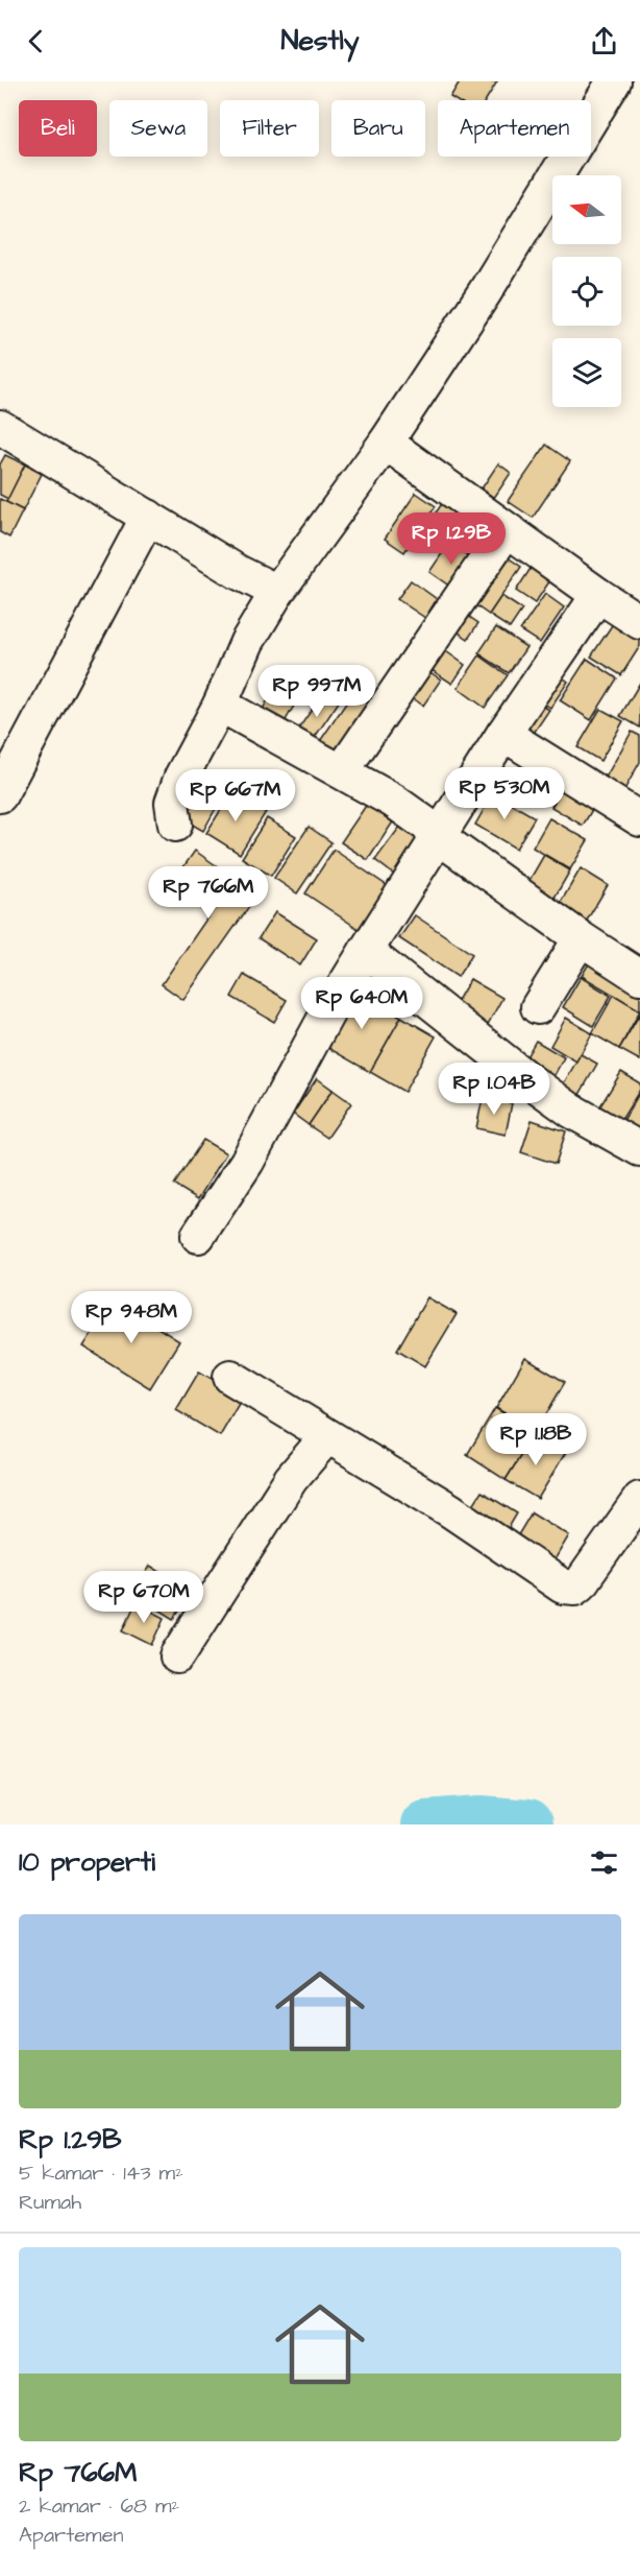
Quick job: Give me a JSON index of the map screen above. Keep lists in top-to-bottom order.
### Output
{
  "north": "left",
  "page": {
    "header": "Nestly",
    "chip": [
      "Beli",
      "Sewa",
      "Filter",
      "Baru",
      "Apartemen"
    ],
    "price": [
      "Rp 1.29B",
      "Rp 997M",
      "Rp 530M",
      "Rp 667M",
      "Rp 766M",
      "Rp 640M",
      "Rp 1.04B",
      "Rp 948M",
      "Rp 1.18B",
      "Rp 670M"
    ],
    "heading": "10 properti",
    "list": [
      {
        "name": "Rp 1.29B",
        "note": "5 kamar · 143 m² · Rumah"
      },
      {
        "name": "Rp 766M",
        "note": "2 kamar · 68 m² · Apartemen"
      }
    ]
  }
}
